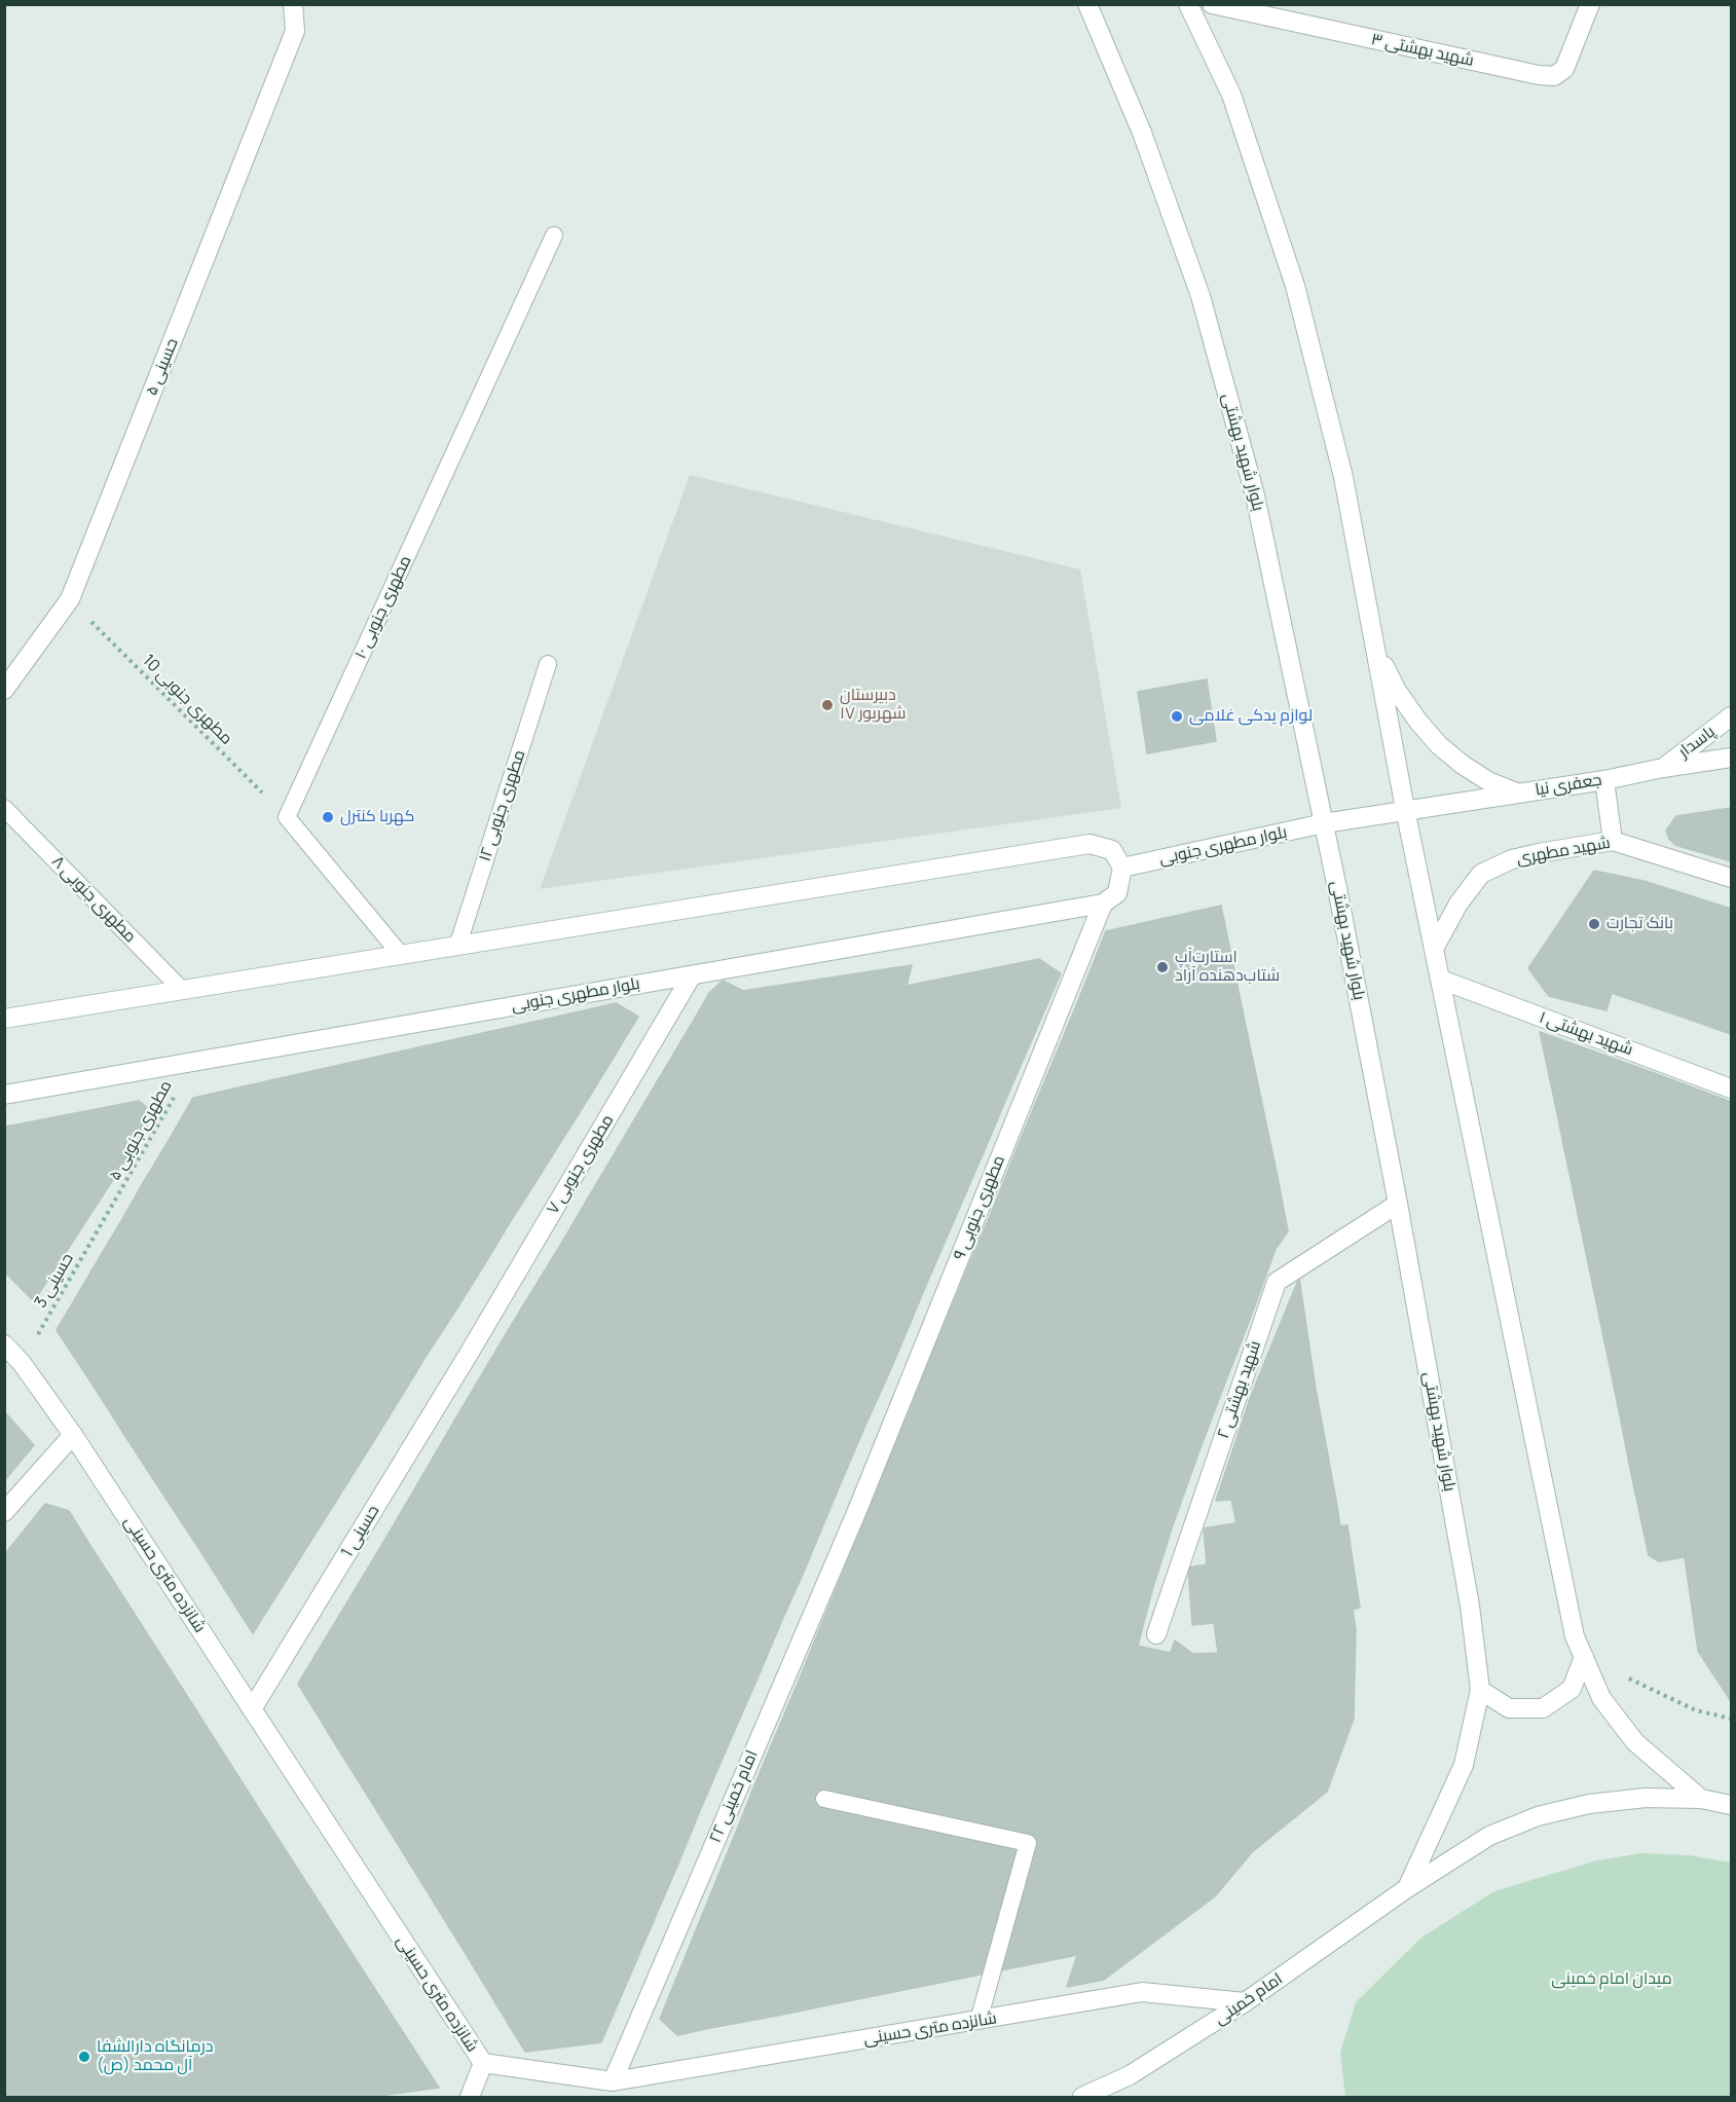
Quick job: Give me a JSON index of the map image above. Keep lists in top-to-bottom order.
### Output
{
  "streets": {
    "street": [
      "شهید بهشتی ۳",
      "حسینی ۵",
      "بلوار شهید بهشتی",
      "پاسدار",
      "جعفری نیا",
      "بلوار مطهری جنوبی",
      "شهید مطهری",
      "شهید بهشتی ۱",
      "مطهری جنوبی ۷",
      "مطهری جنوبی ۹",
      "شهید بهشتی ۲",
      "حسینی 1",
      "شانزده متری حسینی",
      "امام خمینی ۲۲",
      "امام خمینی"
    ],
    "lane": ["مطهری جنوبی ۱۰", "مطهری جنوبی ۱۲", "مطهری جنوبی ۸"],
    "path": ["مطهری جنوبی 10", "مطهری جنوبی ۵", "حسینی 3"]
  },
  "crossings": [
    ["حسینی ۵", "مطهری جنوبی 10"],
    ["بلوار شهید بهشتی", "جعفری نیا"],
    ["بلوار شهید بهشتی", "بلوار مطهری جنوبی"],
    ["بلوار شهید بهشتی", "شهید بهشتی ۲"],
    ["بلوار شهید بهشتی", "امام خمینی"],
    ["مطهری جنوبی ۱۰", "مطهری جنوبی 10"],
    ["پاسدار", "جعفری نیا"],
    ["جعفری نیا", "بلوار مطهری جنوبی"],
    ["بلوار مطهری جنوبی", "مطهری جنوبی ۵"],
    ["بلوار مطهری جنوبی", "مطهری جنوبی ۷"],
    ["بلوار مطهری جنوبی", "مطهری جنوبی ۹"],
    ["مطهری جنوبی ۵", "حسینی 3"],
    ["مطهری جنوبی ۷", "حسینی 1"],
    ["مطهری جنوبی ۹", "امام خمینی ۲۲"],
    ["حسینی 3", "شانزده متری حسینی"],
    ["حسینی 1", "شانزده متری حسینی"],
    ["شانزده متری حسینی", "امام خمینی ۲۲"],
    ["شانزده متری حسینی", "امام خمینی"]
  ],
  "parks": ["میدان امام خمینی"],
  "places": [
    "دبیرستان ۱۷ شهریور",
    "لوازم یدکی غلامی",
    "کهربا کنترل",
    "بانک تجارت",
    "استارت‌آپ شتاب‌دهنده آراد",
    "درمانگاه دارالشفا آل محمد (ص)"
  ]
}
